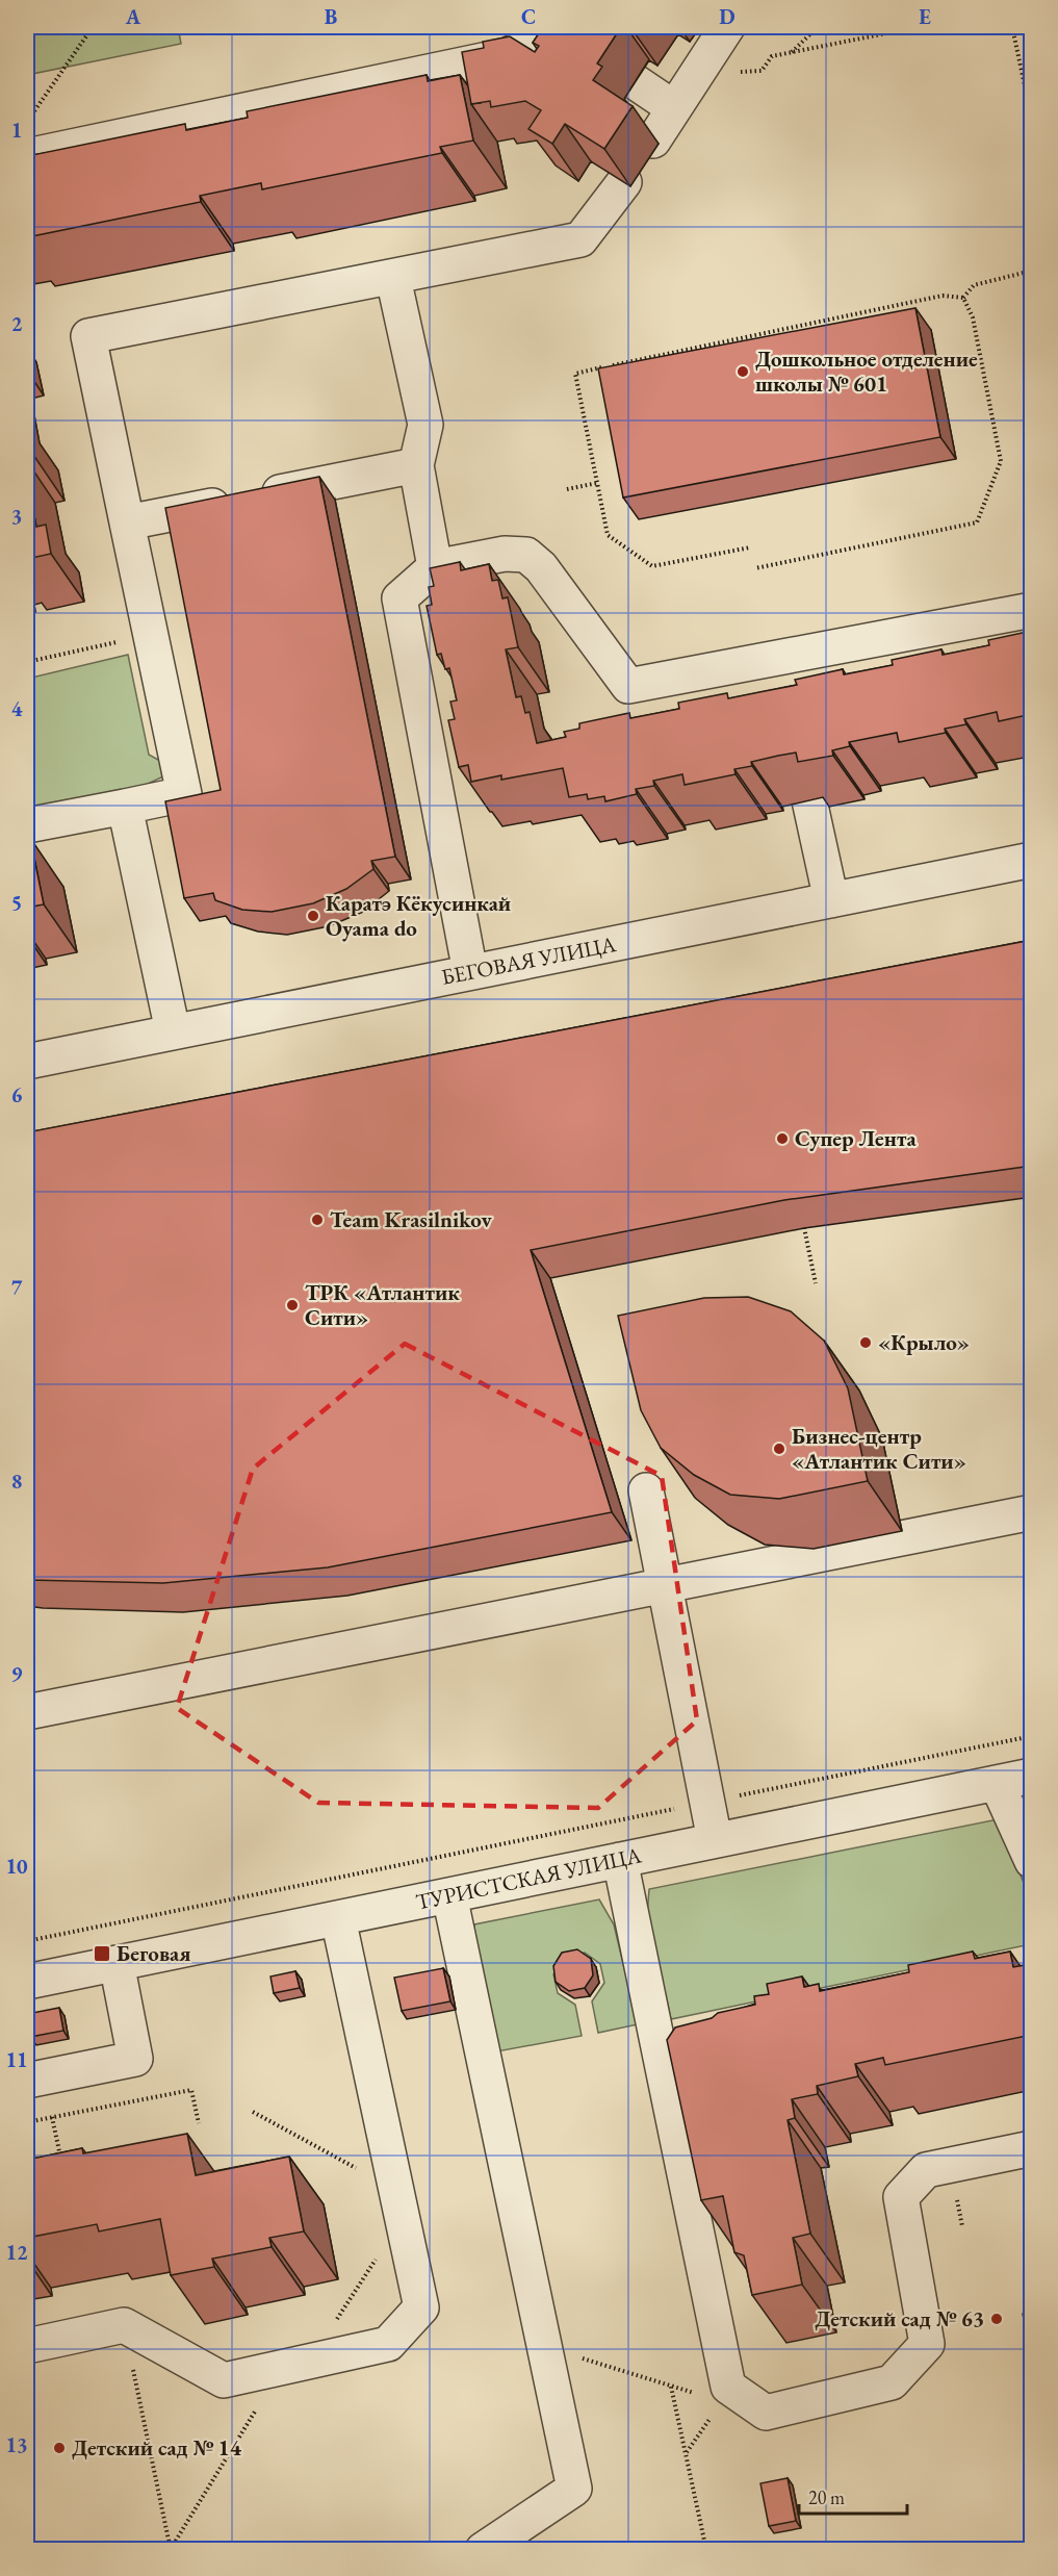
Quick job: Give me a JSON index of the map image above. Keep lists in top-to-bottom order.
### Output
{
  "streets": {
    "street": ["БЕГОВАЯ УЛИЦА", "ТУРИСТСКАЯ УЛИЦА"]
  },
  "places": {
    "other": [
      "Дошкольное отделение школы № 601",
      "Каратэ Кёкусинкай Oyama do",
      "Супер Лента",
      "Team Krasilnikov",
      "ТРК «Атлантик Сити»",
      "«Крыло»",
      "Бизнес-центр «Атлантик Сити»",
      "Детский сад № 63",
      "Детский сад № 14"
    ],
    "transit": ["Беговая"]
  },
  "scale_bar": "20 m",
  "grid": {
    "columns": [
      "A",
      "B",
      "C",
      "D",
      "E"
    ],
    "rows": [
      "1",
      "2",
      "3",
      "4",
      "5",
      "6",
      "7",
      "8",
      "9",
      "10",
      "11",
      "12",
      "13"
    ]
  }
}
